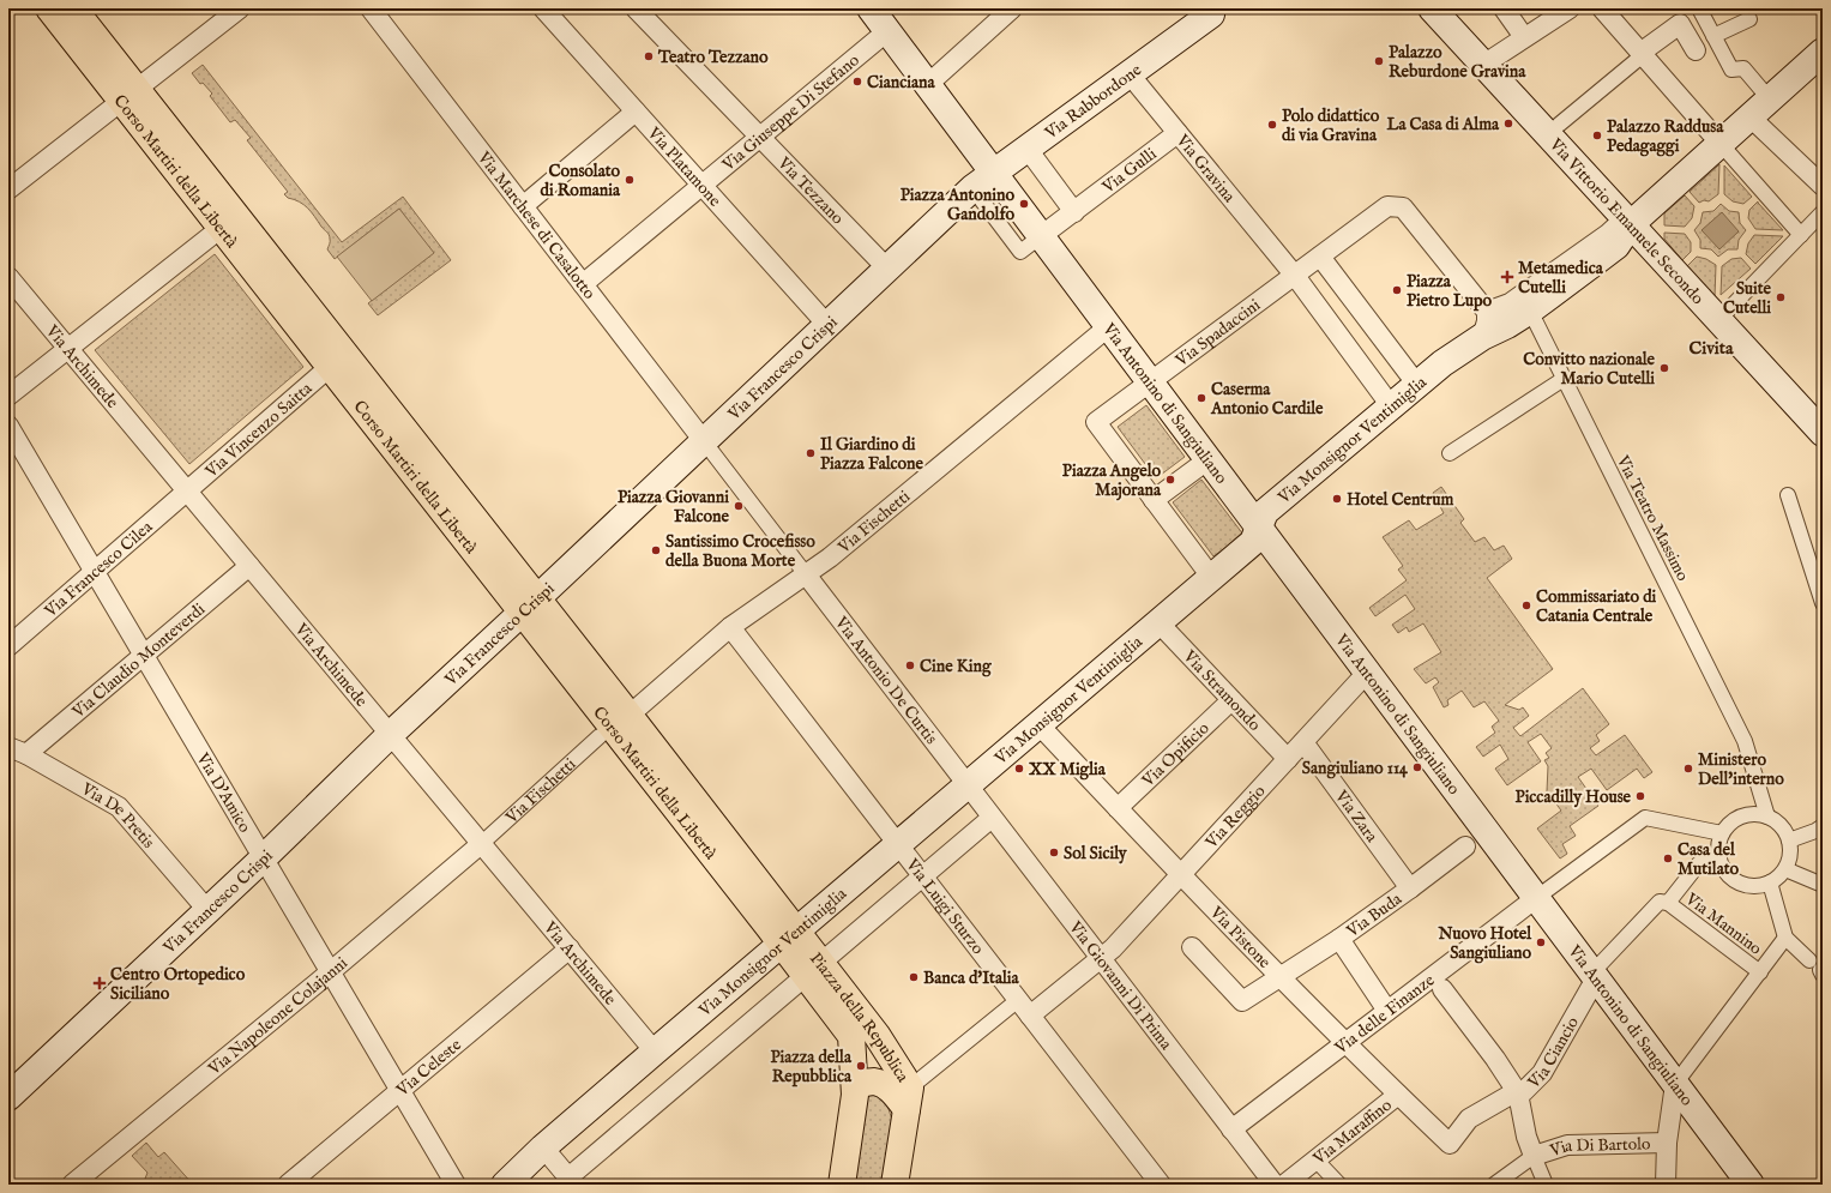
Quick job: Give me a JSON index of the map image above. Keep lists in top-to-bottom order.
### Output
{
  "streets": {
    "main road": [
      "Via Rabbordone",
      "Corso Martiri della Libertà",
      "Via Vittorio Emanuele Secondo",
      "Via Francesco Crispi",
      "Via Antonino di Sangiuliano",
      "Via Monsignor Ventimiglia",
      "Piazza della Republica"
    ],
    "street": [
      "Via Giuseppe Di Stefano",
      "Via Platamone",
      "Via Gravina",
      "Via Gulli",
      "Via Tezzano",
      "Via Marchese di Casalotto",
      "Via Spadaccini",
      "Via Archimede",
      "Via Vincenzo Saitta",
      "Via Teatro Massimo",
      "Via Fischetti",
      "Via Francesco Cilea",
      "Via Claudio Monteverdi",
      "Via Antonio De Curtis",
      "Via Stramondo",
      "Via Opificio",
      "Via D'Amico",
      "Via Zara",
      "Via Reggio",
      "Via De Pretis",
      "Via Luigi Sturzo",
      "Via Buda",
      "Via Mannino",
      "Via Pistone",
      "Via Giovanni Di Prima",
      "Via delle Finanze",
      "Via Napoleone Colajanni",
      "Via Ciancio",
      "Via Celeste",
      "Via Maraffino",
      "Via Di Bartolo"
    ]
  },
  "crossings": [
    ["Via Rabbordone", "Via Gravina"],
    ["Via Rabbordone", "Via Francesco Crispi"],
    ["Via Rabbordone", "Via Antonino di Sangiuliano"],
    ["Via Giuseppe Di Stefano", "Via Platamone"],
    ["Via Giuseppe Di Stefano", "Via Tezzano"],
    ["Via Giuseppe Di Stefano", "Via Marchese di Casalotto"],
    ["Via Platamone", "Via Francesco Crispi"],
    ["Via Gravina", "Via Gulli"],
    ["Via Gravina", "Via Spadaccini"],
    ["Via Gravina", "Via Monsignor Ventimiglia"],
    ["Corso Martiri della Libertà", "Via Francesco Crispi"],
    ["Corso Martiri della Libertà", "Via Vincenzo Saitta"],
    ["Corso Martiri della Libertà", "Via Monsignor Ventimiglia"],
    ["Corso Martiri della Libertà", "Via Fischetti"],
    ["Corso Martiri della Libertà", "Piazza della Republica"],
    ["Via Gulli", "Via Antonino di Sangiuliano"],
    ["Via Tezzano", "Via Francesco Crispi"],
    ["Via Vittorio Emanuele Secondo", "Via Monsignor Ventimiglia"],
    ["Via Marchese di Casalotto", "Via Francesco Crispi"],
    ["Via Spadaccini", "Via Antonino di Sangiuliano"],
    ["Via Spadaccini", "Via Monsignor Ventimiglia"],
    ["Via Archimede", "Via Francesco Crispi"],
    ["Via Archimede", "Via Vincenzo Saitta"],
    ["Via Archimede", "Via Monsignor Ventimiglia"],
    ["Via Archimede", "Via Fischetti"],
    ["Via Archimede", "Via Francesco Cilea"],
    ["Via Archimede", "Via Claudio Monteverdi"],
    ["Via Archimede", "Via Napoleone Colajanni"],
    ["Via Archimede", "Via Celeste"],
    ["Via Francesco Crispi", "Via Antonino di Sangiuliano"],
    ["Via Francesco Crispi", "Via D'Amico"],
    ["Via Francesco Crispi", "Via De Pretis"],
    ["Via Antonino di Sangiuliano", "Via Monsignor Ventimiglia"],
    ["Via Antonino di Sangiuliano", "Via Fischetti"],
    ["Via Antonino di Sangiuliano", "Via Reggio"],
    ["Via Antonino di Sangiuliano", "Via delle Finanze"],
    ["Via Antonino di Sangiuliano", "Via Ciancio"],
    ["Via Vincenzo Saitta", "Via Francesco Cilea"],
    ["Via Monsignor Ventimiglia", "Via Teatro Massimo"],
    ["Via Monsignor Ventimiglia", "Via Antonio De Curtis"],
    ["Via Monsignor Ventimiglia", "Via Stramondo"],
    ["Via Monsignor Ventimiglia", "Via Luigi Sturzo"],
    ["Via Monsignor Ventimiglia", "Via Pistone"],
    ["Via Monsignor Ventimiglia", "Via Giovanni Di Prima"],
    ["Via Monsignor Ventimiglia", "Piazza della Republica"],
    ["Via Fischetti", "Via Antonio De Curtis"],
    ["Via Fischetti", "Via Luigi Sturzo"],
    ["Via Fischetti", "Via Napoleone Colajanni"],
    ["Via Francesco Cilea", "Via D'Amico"],
    ["Via Claudio Monteverdi", "Via D'Amico"],
    ["Via Claudio Monteverdi", "Via De Pretis"],
    ["Via Antonio De Curtis", "Via Giovanni Di Prima"],
    ["Via Stramondo", "Via Opificio"],
    ["Via Stramondo", "Via Reggio"],
    ["Via Opificio", "Via Pistone"],
    ["Via D'Amico", "Via Napoleone Colajanni"],
    ["Via D'Amico", "Via Celeste"],
    ["Via Zara", "Via Reggio"],
    ["Via Zara", "Via Buda"],
    ["Via Reggio", "Via Luigi Sturzo"],
    ["Via Reggio", "Via Pistone"],
    ["Via Reggio", "Via Giovanni Di Prima"],
    ["Via Buda", "Via Pistone"],
    ["Via Pistone", "Via delle Finanze"],
    ["Via Pistone", "Via Ciancio"],
    ["Via Pistone", "Via Maraffino"],
    ["Via Giovanni Di Prima", "Via delle Finanze"]
  ],
  "districts": ["Civita"],
  "places": {
    "other": [
      "Teatro Tezzano",
      "Palazzo Reburdone Gravina",
      "Cianciana",
      "La Casa di Alma",
      "Polo didattico di via Gravina",
      "Palazzo Raddusa Pedagaggi",
      "Consolato di Romania",
      "Piazza Antonino Gandolfo",
      "Piazza Pietro Lupo",
      "Suite Cutelli",
      "Convitto nazionale Mario Cutelli",
      "Caserma Antonio Cardile",
      "Il Giardino di Piazza Falcone",
      "Piazza Angelo Majorana",
      "Hotel Centrum",
      "Piazza Giovanni Falcone",
      "Santissimo Crocefisso della Buona Morte",
      "Commissariato di Catania Centrale",
      "Cine King",
      "Sangiuliano 114",
      "XX Miglia",
      "Ministero Dell'interno",
      "Piccadilly House",
      "Sol Sicily",
      "Casa del Mutilato",
      "Nuovo Hotel Sangiuliano",
      "Banca d'Italia",
      "Piazza della Repubblica"
    ],
    "health": ["Metamedica Cutelli", "Centro Ortopedico Siciliano"]
  }
}
